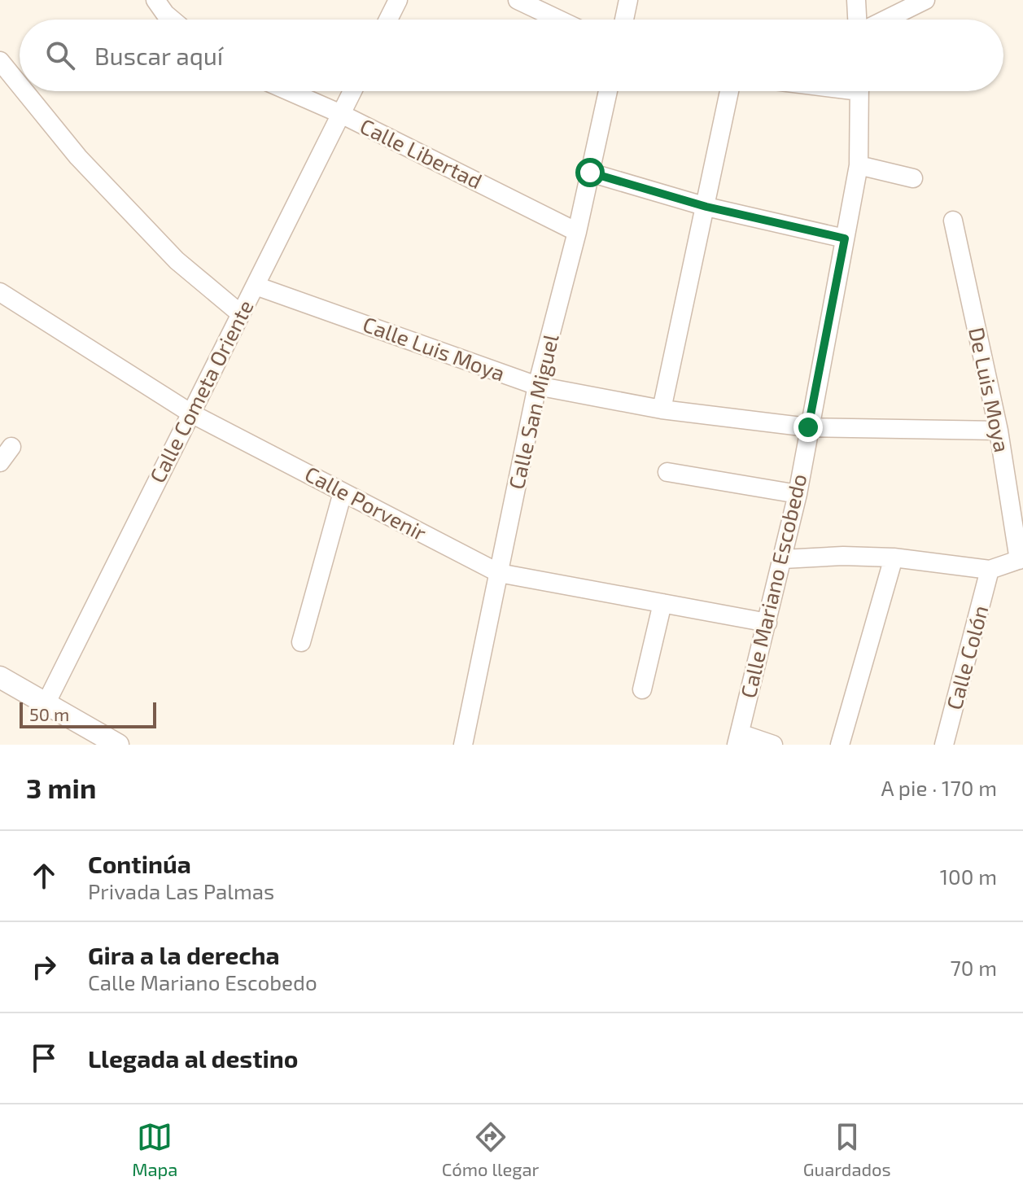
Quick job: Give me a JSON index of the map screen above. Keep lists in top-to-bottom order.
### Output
{
  "streets": {
    "street": [
      "Calle Libertad",
      "Calle Luis Moya",
      "De Luis Moya",
      "Calle Cometa Oriente",
      "Calle San Miguel",
      "Calle Porvenir",
      "Calle Mariano Escobedo",
      "Calle Colón"
    ]
  },
  "crossings": [
    ["Calle Libertad", "Calle Cometa Oriente"],
    ["Calle Libertad", "Calle San Miguel"],
    ["Calle Luis Moya", "De Luis Moya"],
    ["Calle Luis Moya", "Calle Cometa Oriente"],
    ["Calle Luis Moya", "Calle San Miguel"],
    ["Calle Luis Moya", "Calle Mariano Escobedo"],
    ["Calle Cometa Oriente", "Calle Porvenir"],
    ["Calle San Miguel", "Calle Porvenir"],
    ["Calle Porvenir", "Calle Mariano Escobedo"]
  ],
  "scale_bar": "50 m",
  "page": {
    "search": "Buscar aquí",
    "scale": "50 m",
    "heading": ["3 min", "A pie · 170 m"],
    "list": [
      ["Continúa", "Privada Las Palmas", "100 m"],
      ["Gira a la derecha", "Calle Mariano Escobedo", "70 m"],
      "Llegada al destino"
    ],
    "nav": ["Mapa", "Cómo llegar", "Guardados"]
  }
}
